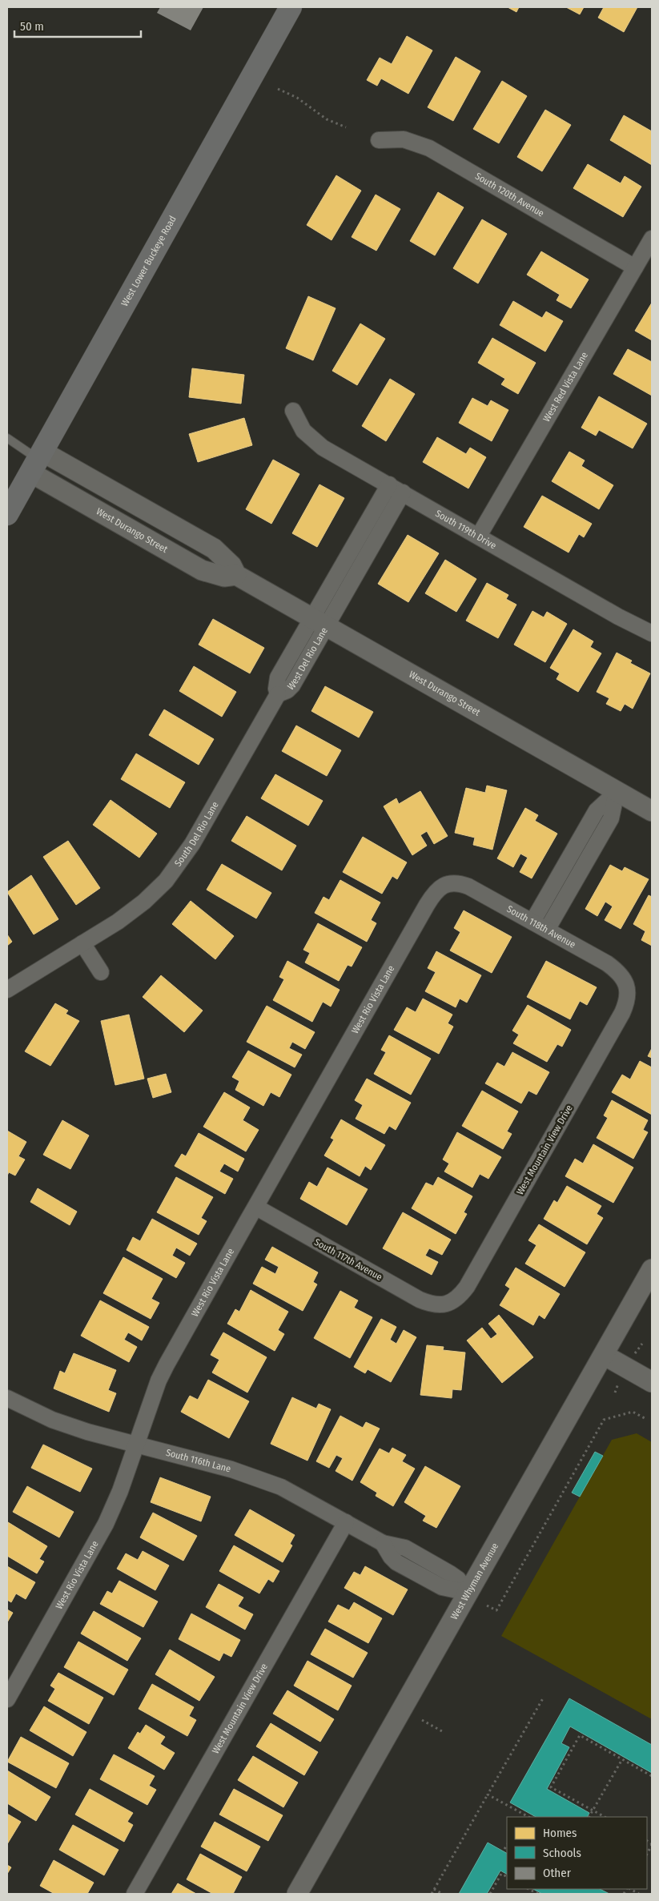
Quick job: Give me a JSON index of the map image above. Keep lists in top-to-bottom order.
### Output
{
  "streets": {
    "main road": ["West Lower Buckeye Road"],
    "street": [
      "South 120th Avenue",
      "West Red Vista Lane",
      "South 119th Drive",
      "West Durango Street",
      "West Del Rio Lane",
      "South Del Rio Lane",
      "South 118th Avenue",
      "West Rio Vista Lane",
      "West Mountain View Drive",
      "South 117th Avenue",
      "South 116th Lane",
      "West Whyman Avenue"
    ]
  },
  "crossings": [
    ["South 120th Avenue", "West Red Vista Lane"],
    ["West Lower Buckeye Road", "West Durango Street"],
    ["West Red Vista Lane", "South 119th Drive"],
    ["South 119th Drive", "West Del Rio Lane"],
    ["West Durango Street", "West Del Rio Lane"],
    ["West Del Rio Lane", "South Del Rio Lane"],
    ["South 118th Avenue", "West Rio Vista Lane"],
    ["South 118th Avenue", "West Mountain View Drive"],
    ["West Rio Vista Lane", "South 117th Avenue"],
    ["West Rio Vista Lane", "South 116th Lane"],
    ["West Mountain View Drive", "South 117th Avenue"],
    ["West Mountain View Drive", "South 116th Lane"],
    ["South 116th Lane", "West Whyman Avenue"]
  ],
  "legend": ["Homes", "Schools", "Other"],
  "scale_bar": "50 m"
}
